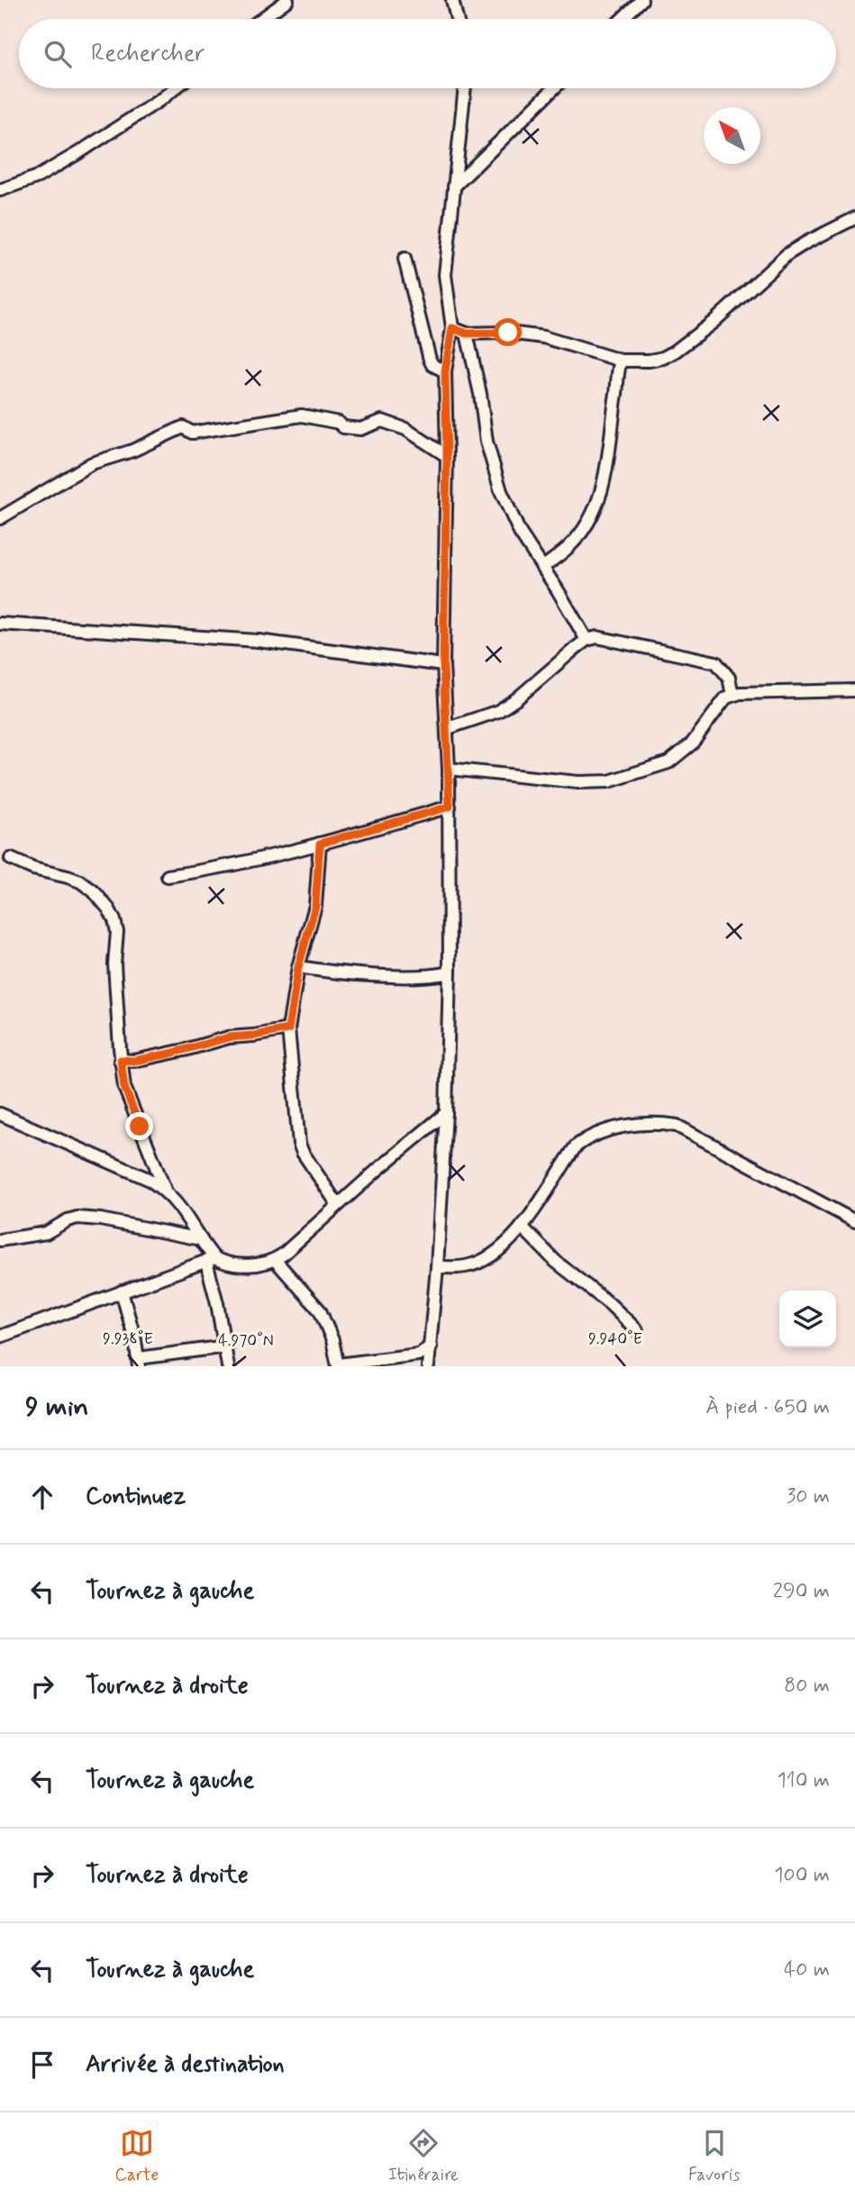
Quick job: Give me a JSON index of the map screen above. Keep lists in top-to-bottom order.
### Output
{
  "north": "top left",
  "page": {
    "search": "Rechercher",
    "heading": ["9 min", "À pied · 650 m"],
    "list": [
      ["Continuez", "30 m"],
      ["Tournez à gauche", "290 m"],
      ["Tournez à droite", "80 m"],
      ["Tournez à gauche", "110 m"],
      ["Tournez à droite", "100 m"],
      ["Tournez à gauche", "40 m"],
      "Arrivée à destination"
    ],
    "nav": ["Carte", "Itinéraire", "Favoris"]
  },
  "coordinates": ["9.938°E", "9.940°E", "4.970°N"]
}
